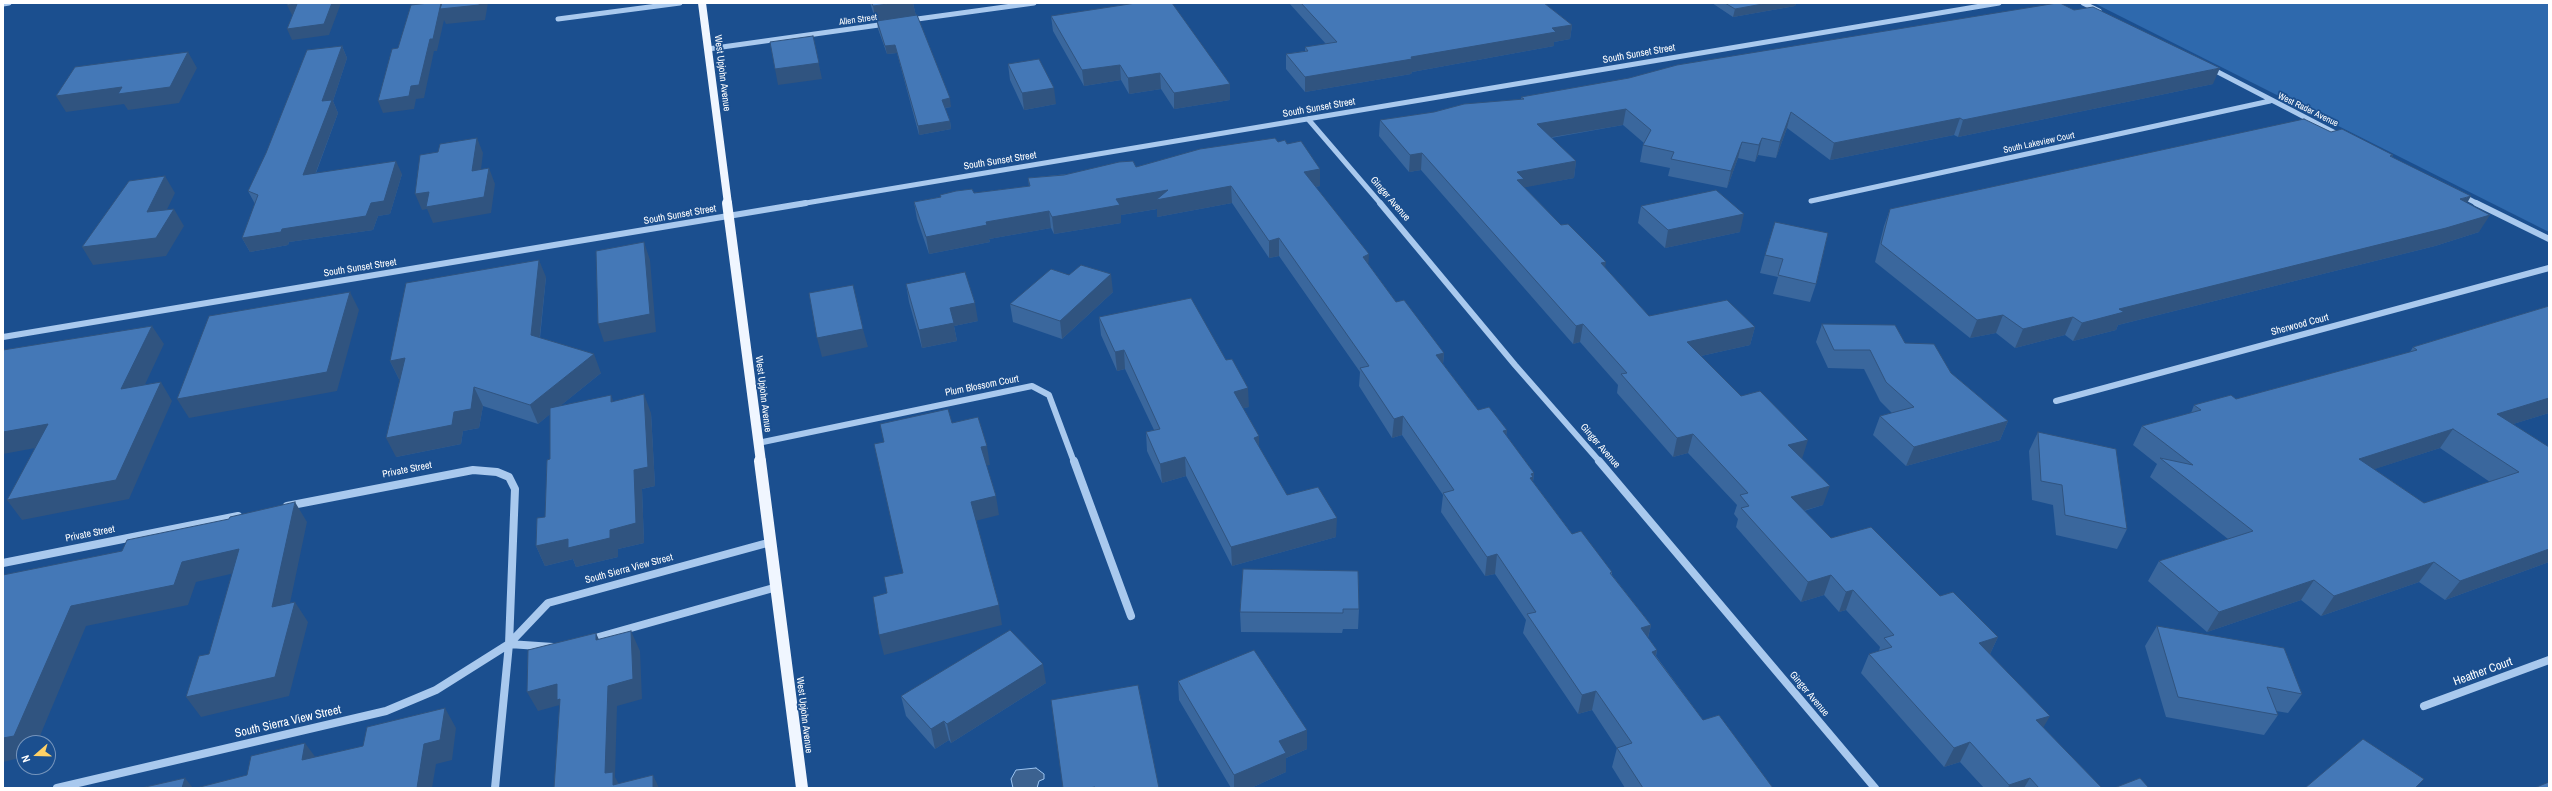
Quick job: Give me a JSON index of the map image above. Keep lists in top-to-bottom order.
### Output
{
  "streets": {
    "main road": ["West Upjohn Avenue"],
    "street": [
      "Allen Street",
      "South Sunset Street",
      "West Rader Avenue",
      "South Lakeview Court",
      "Ginger Avenue",
      "Sherwood Court",
      "Plum Blossom Court",
      "Private Street",
      "South Sierra View Street",
      "Heather Court"
    ]
  },
  "crossings": [
    ["Allen Street", "West Upjohn Avenue"],
    ["South Sunset Street", "West Upjohn Avenue"],
    ["South Sunset Street", "Ginger Avenue"],
    ["West Upjohn Avenue", "Plum Blossom Court"],
    ["West Upjohn Avenue", "South Sierra View Street"],
    ["West Rader Avenue", "South Lakeview Court"],
    ["Private Street", "South Sierra View Street"]
  ],
  "north": "left"
}
